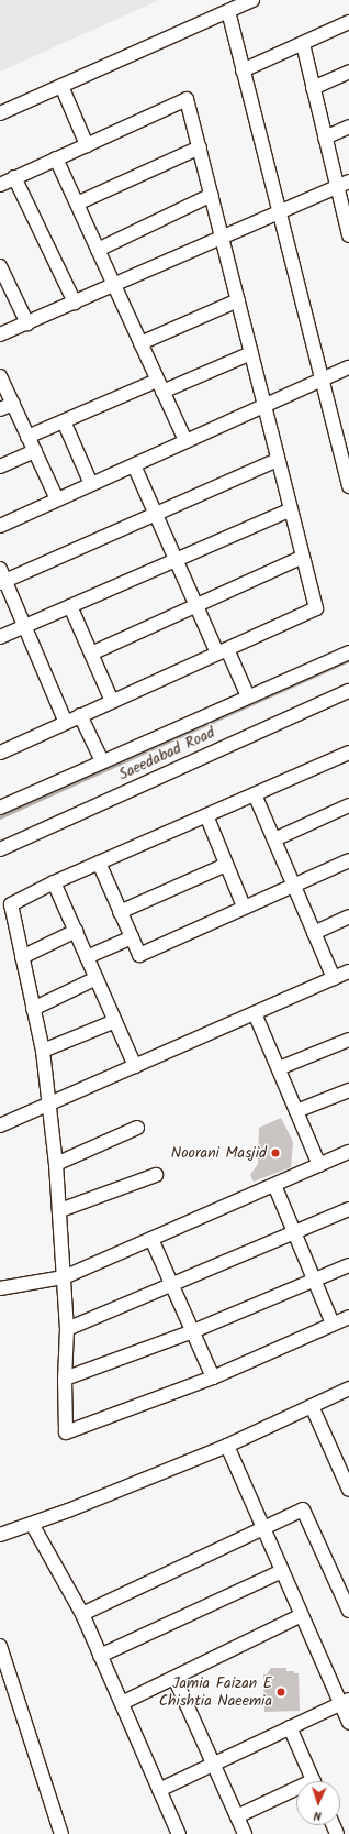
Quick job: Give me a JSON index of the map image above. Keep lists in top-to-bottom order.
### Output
{
  "streets": {
    "street": ["Saeedabad Road"]
  },
  "places": ["Noorani Masjid", "Jamia Faizan E Chishtia Naeemia"],
  "north": "bottom"
}
